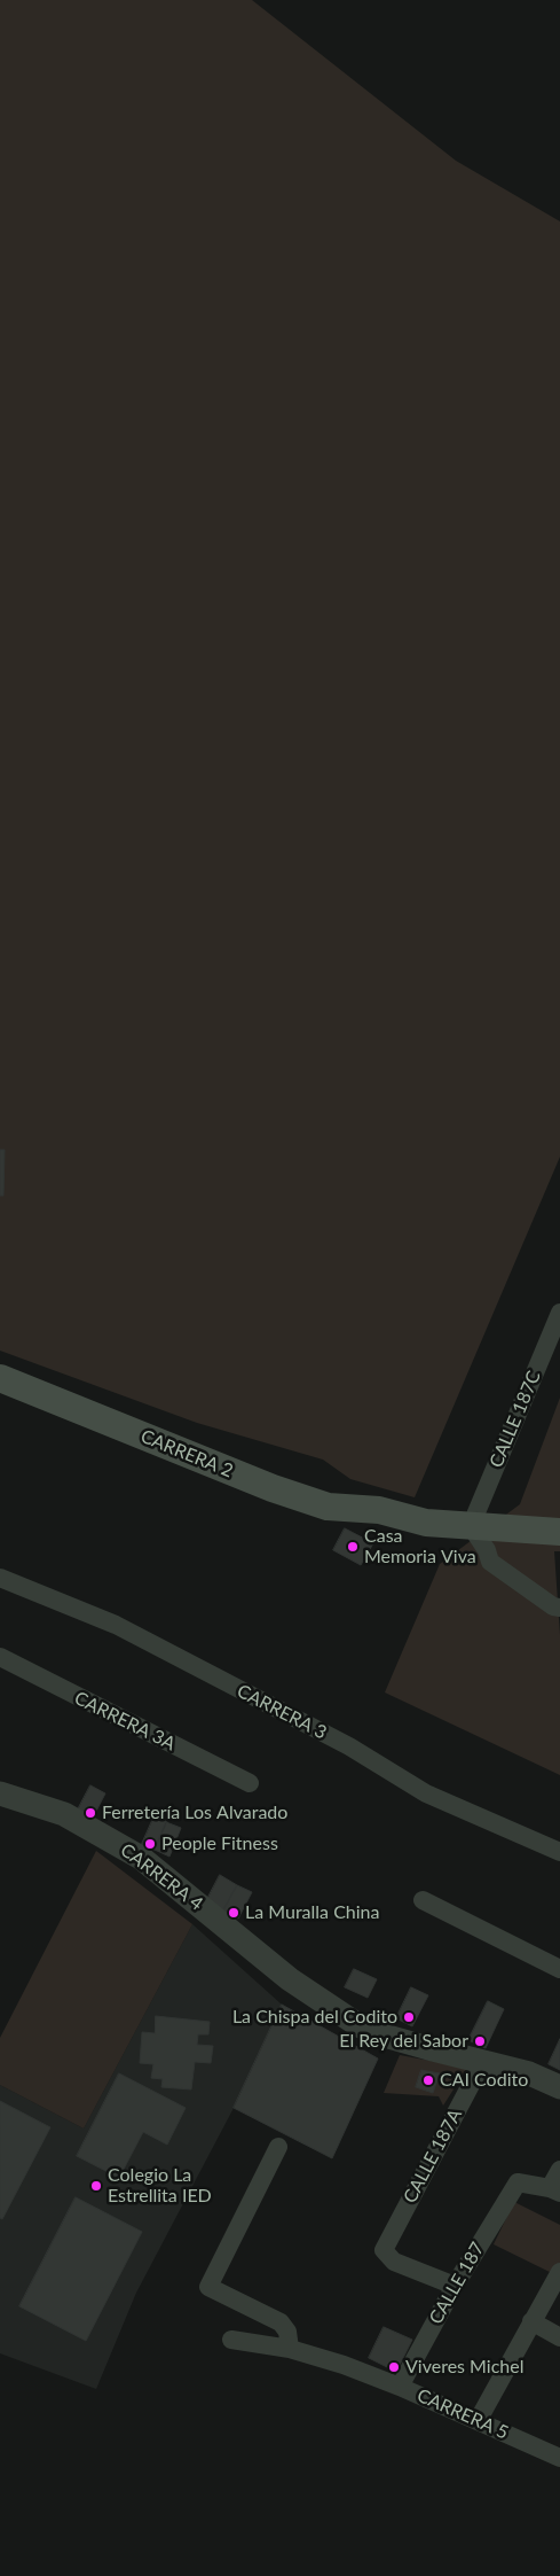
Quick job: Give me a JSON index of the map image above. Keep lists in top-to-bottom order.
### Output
{
  "streets": {
    "main road": ["CARRERA 2"],
    "street": [
      "CALLE 187C",
      "CARRERA 3",
      "CARRERA 3A",
      "CARRERA 4",
      "CALLE 187A",
      "CALLE 187",
      "CARRERA 5"
    ]
  },
  "crossings": [
    ["CALLE 187C", "CARRERA 2"],
    ["CARRERA 4", "CALLE 187A"],
    ["CALLE 187A", "CALLE 187"],
    ["CALLE 187", "CARRERA 5"]
  ],
  "places": [
    "Casa Memoria Viva",
    "Ferretería Los Alvarado",
    "People Fitness",
    "La Muralla China",
    "La Chispa del Codito",
    "El Rey del Sabor",
    "CAI Codito",
    "Colegio La Estrellita IED",
    "Viveres Michel"
  ]
}
